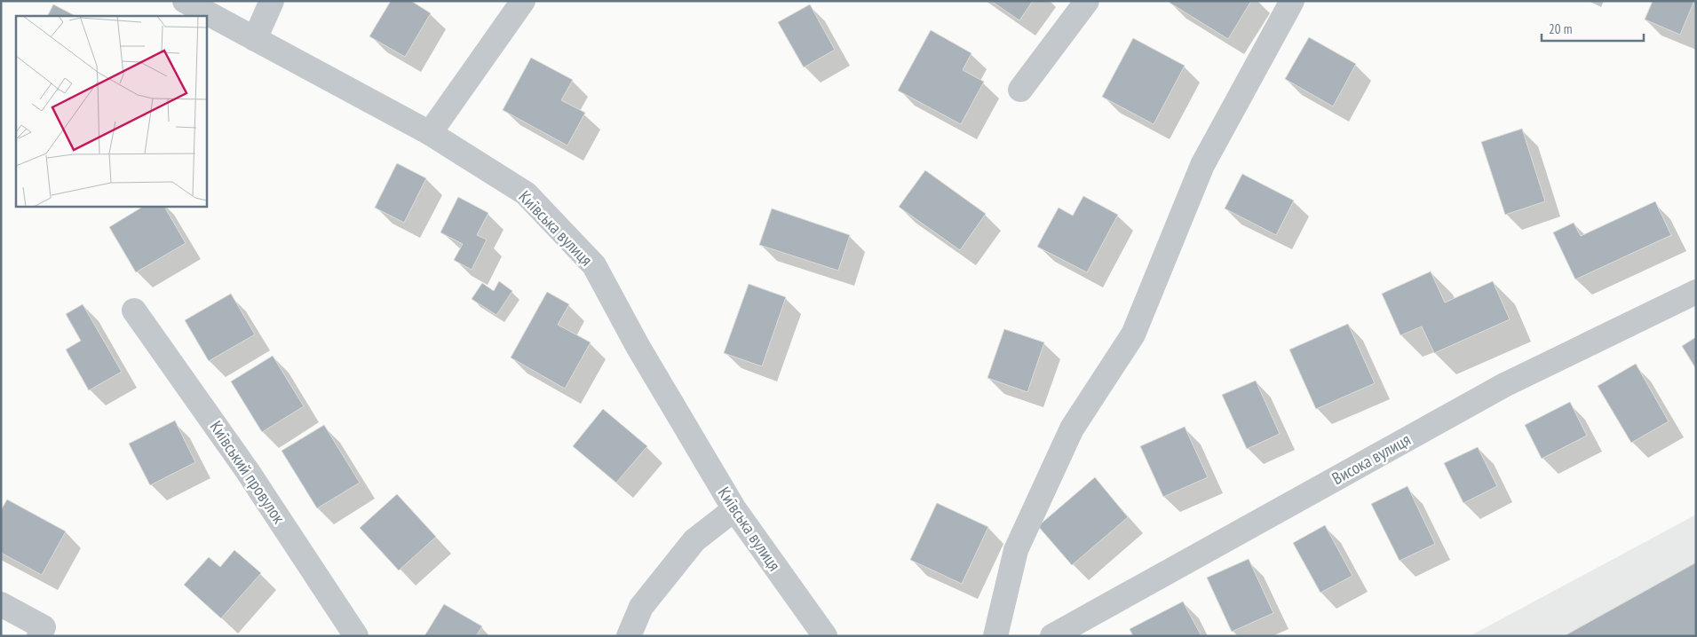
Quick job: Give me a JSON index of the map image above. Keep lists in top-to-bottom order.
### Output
{
  "streets": {
    "street": ["Київська вулиця", "Висока вулиця", "Київський провулок"]
  },
  "scale_bar": "20 m"
}
